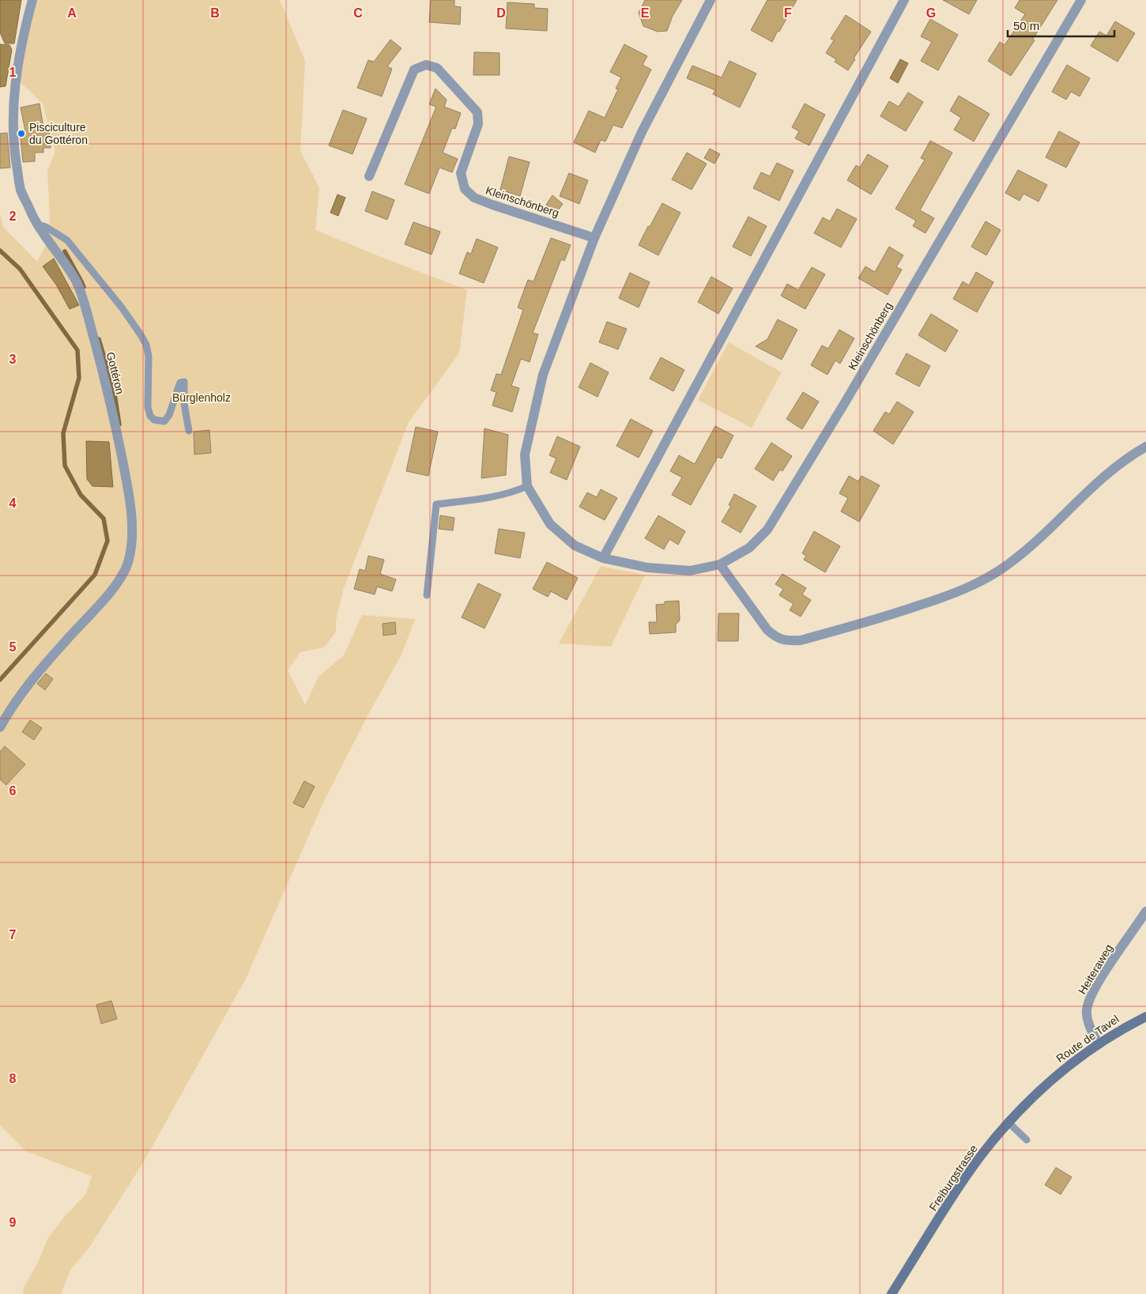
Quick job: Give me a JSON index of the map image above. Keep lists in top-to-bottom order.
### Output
{
  "streets": {
    "main road": ["Route de Tavel", "Freiburgstrasse"],
    "street": ["Kleinschönberg", "Gottéron", "Heiteraweg"]
  },
  "crossings": [
    ["Heiteraweg", "Route de Tavel"],
    ["Route de Tavel", "Freiburgstrasse"]
  ],
  "parks": ["Bürglenholz"],
  "places": ["Pisciculture du Gottéron"],
  "scale_bar": "50 m",
  "grid": {
    "columns": [
      "A",
      "B",
      "C",
      "D",
      "E",
      "F",
      "G"
    ],
    "rows": [
      "1",
      "2",
      "3",
      "4",
      "5",
      "6",
      "7",
      "8",
      "9"
    ]
  }
}
